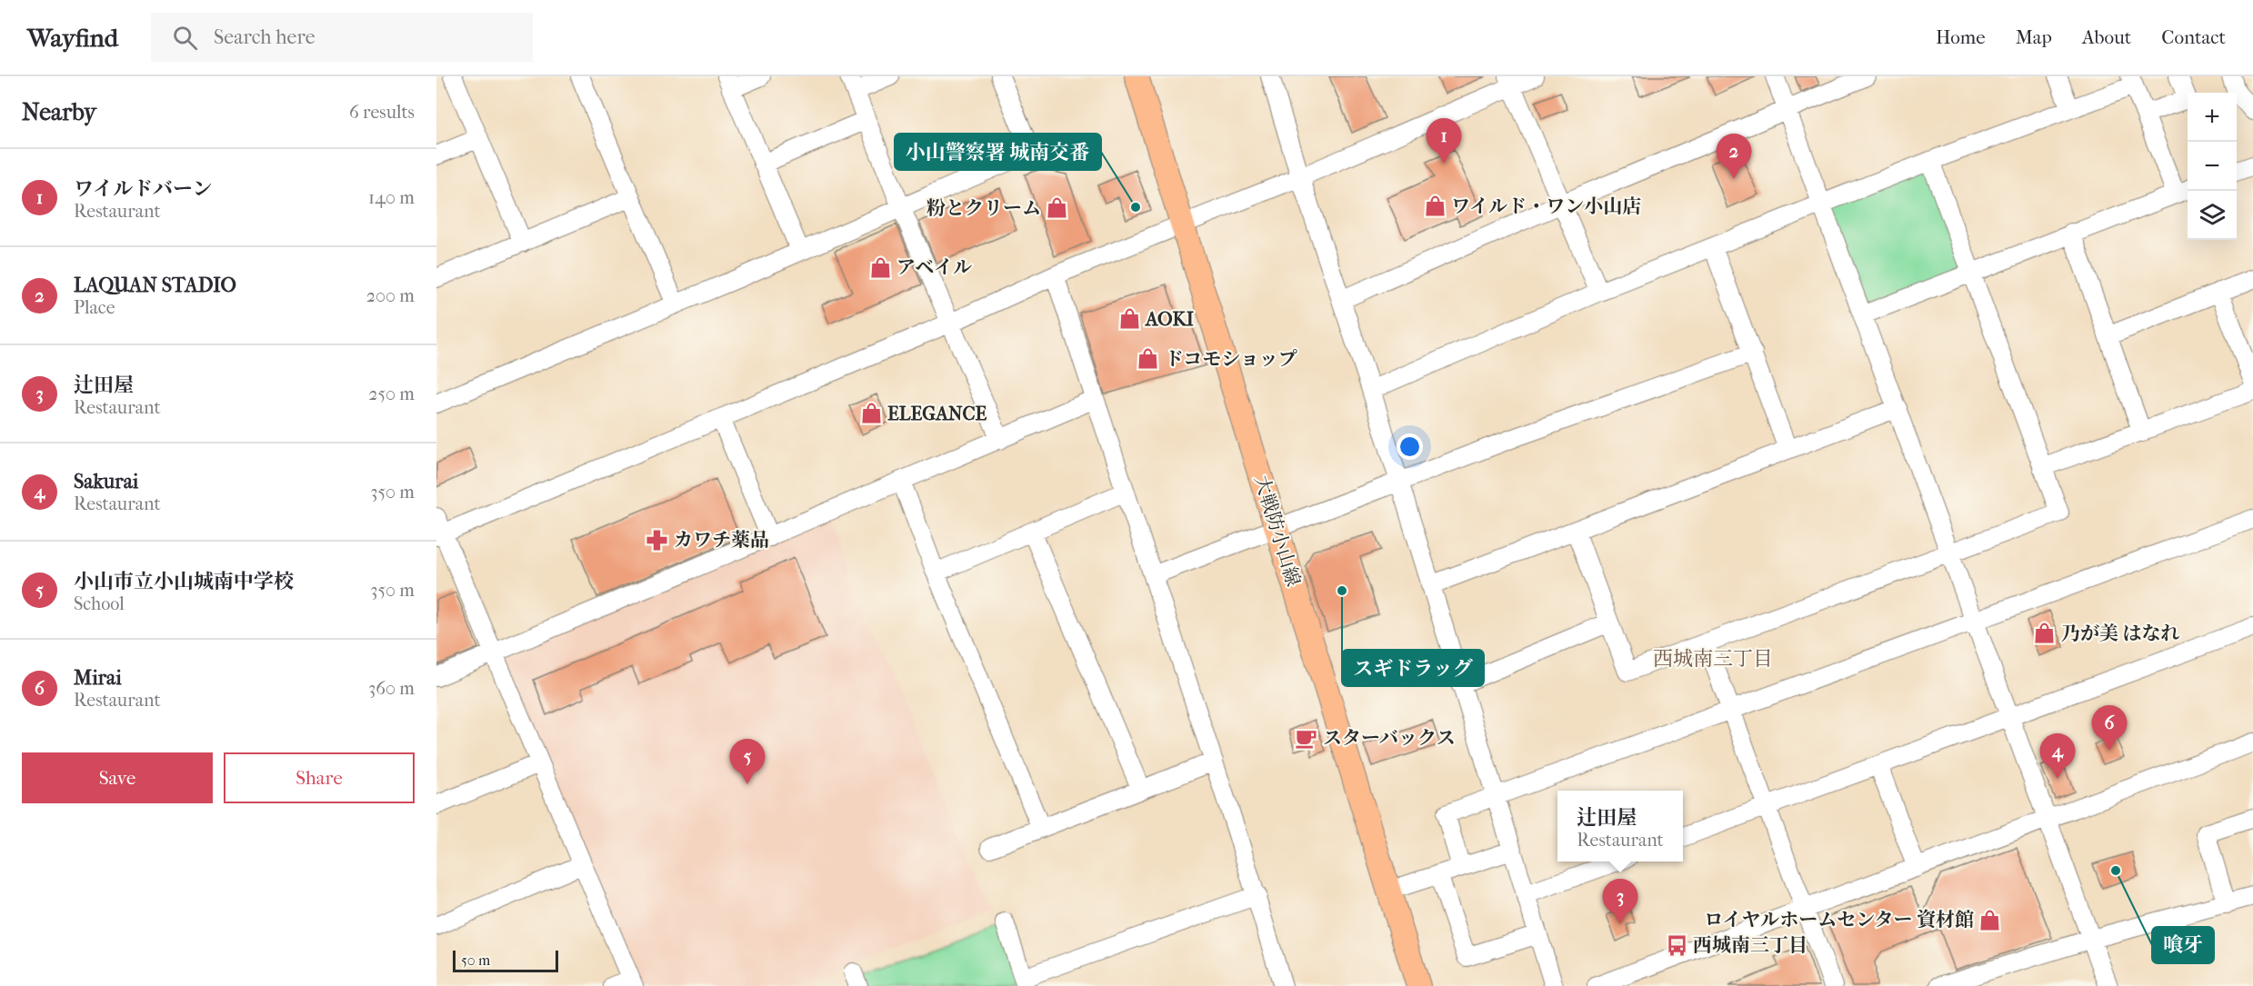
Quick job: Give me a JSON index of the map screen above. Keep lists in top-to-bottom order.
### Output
{
  "streets": {
    "main road": ["大戦防小山線"]
  },
  "districts": ["西城南三丁目"],
  "places": {
    "shop": [
      "ワイルド・ワン小山店",
      "粉とクリーム",
      "アベイル",
      "AOKI",
      "ドコモショップ",
      "ELEGANCE",
      "乃が美 はなれ",
      "ロイヤルホームセンター 資材館"
    ],
    "other": ["小山警察署 城南交番", "スギドラッグ", "喰牙"],
    "pharmacy": ["カワチ薬品"],
    "cafe": ["スターバックス"],
    "bus stop": ["西城南三丁目"]
  },
  "scale_bar": "50 m",
  "page": {
    "header": "Wayfind",
    "search": "Search here",
    "nav": [
      "Home",
      "Map",
      "About",
      "Contact"
    ],
    "heading": ["Nearby", "6 results"],
    "map_buttons": ["+", "−"],
    "pins": [
      "1",
      "2",
      "6",
      "4",
      "5",
      "3"
    ],
    "list": [
      {
        "mark": "1",
        "name": "ワイルドバーン",
        "note": "Restaurant",
        "value": "140 m"
      },
      {
        "mark": "2",
        "name": "LAQUAN STADIO",
        "note": "Place",
        "value": "200 m"
      },
      {
        "mark": "3",
        "name": "辻田屋",
        "note": "Restaurant",
        "value": "250 m"
      },
      {
        "mark": "4",
        "name": "Sakurai",
        "note": "Restaurant",
        "value": "350 m"
      },
      {
        "mark": "5",
        "name": "小山市立小山城南中学校",
        "note": "School",
        "value": "350 m"
      },
      {
        "mark": "6",
        "name": "Mirai",
        "note": "Restaurant",
        "value": "360 m"
      }
    ],
    "buttons": ["Save", "Share"],
    "popup": ["辻田屋", "Restaurant"],
    "scale": "50 m"
  }
}
